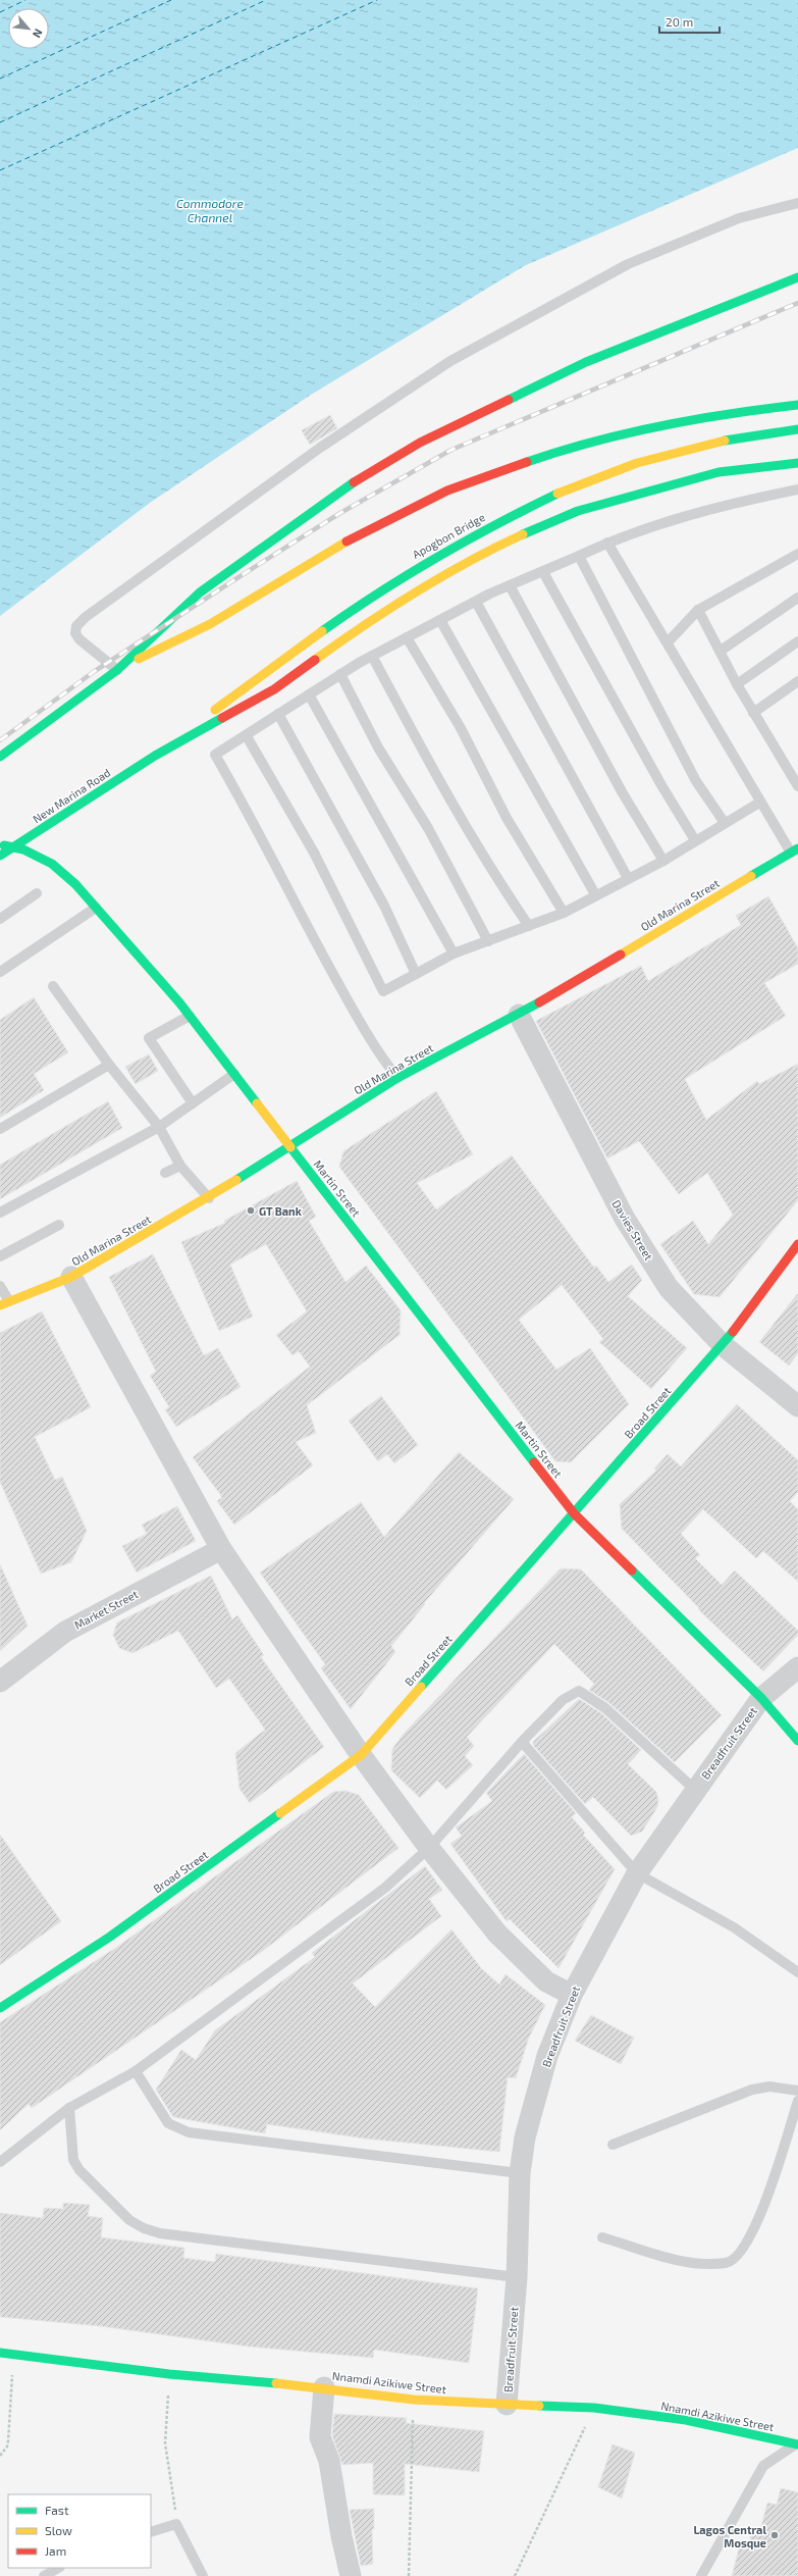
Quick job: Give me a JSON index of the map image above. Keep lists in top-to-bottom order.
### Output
{
  "streets": {
    "main road": [
      "Apogbon Bridge",
      "New Marina Road",
      "Old Marina Street",
      "Martin Street",
      "Broad Street",
      "Nnamdi Azikiwe Street"
    ],
    "street": ["Davies Street", "Market Street", "Breadfruit Street"]
  },
  "crossings": [
    ["Apogbon Bridge", "New Marina Road"],
    ["Old Marina Street", "Martin Street"],
    ["Old Marina Street", "Davies Street"],
    ["Martin Street", "Broad Street"],
    ["Martin Street", "Breadfruit Street"],
    ["Davies Street", "Broad Street"],
    ["Breadfruit Street", "Nnamdi Azikiwe Street"]
  ],
  "water": ["Commodore Channel"],
  "places": ["GT Bank", "Lagos Central Mosque"],
  "legend": ["Fast", "Slow", "Jam"],
  "scale_bar": "20 m",
  "north": "bottom right"
}
